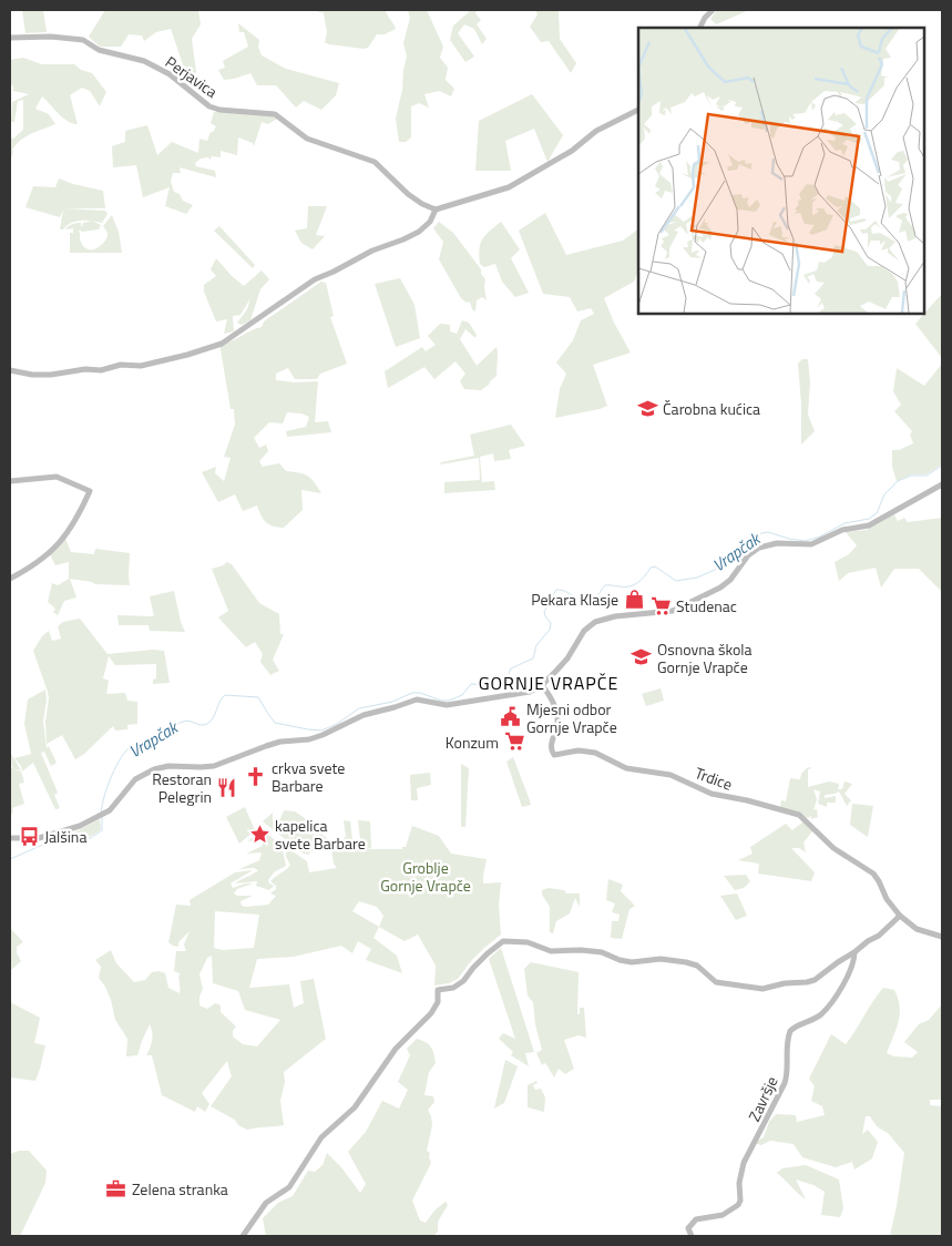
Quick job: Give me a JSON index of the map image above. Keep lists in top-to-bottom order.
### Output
{
  "streets": {
    "street": ["Perjavica", "Trdice", "Završje"]
  },
  "districts": ["GORNJE VRAPČE"],
  "water": ["Vrapčak"],
  "parks": ["Groblje Gornje Vrapče"],
  "places": {
    "school or university": ["Čarobna kućica", "Osnovna škola Gornje Vrapče"],
    "shop": ["Pekara Klasje"],
    "supermarket": ["Studenac", "Konzum"],
    "public building": ["Mjesni odbor Gornje Vrapče"],
    "church": ["crkva svete Barbare"],
    "restaurant": ["Restoran Pelegrin"],
    "place": ["kapelica svete Barbare"],
    "bus stop": ["Jalšina"],
    "office": ["Zelena stranka"]
  }
}
